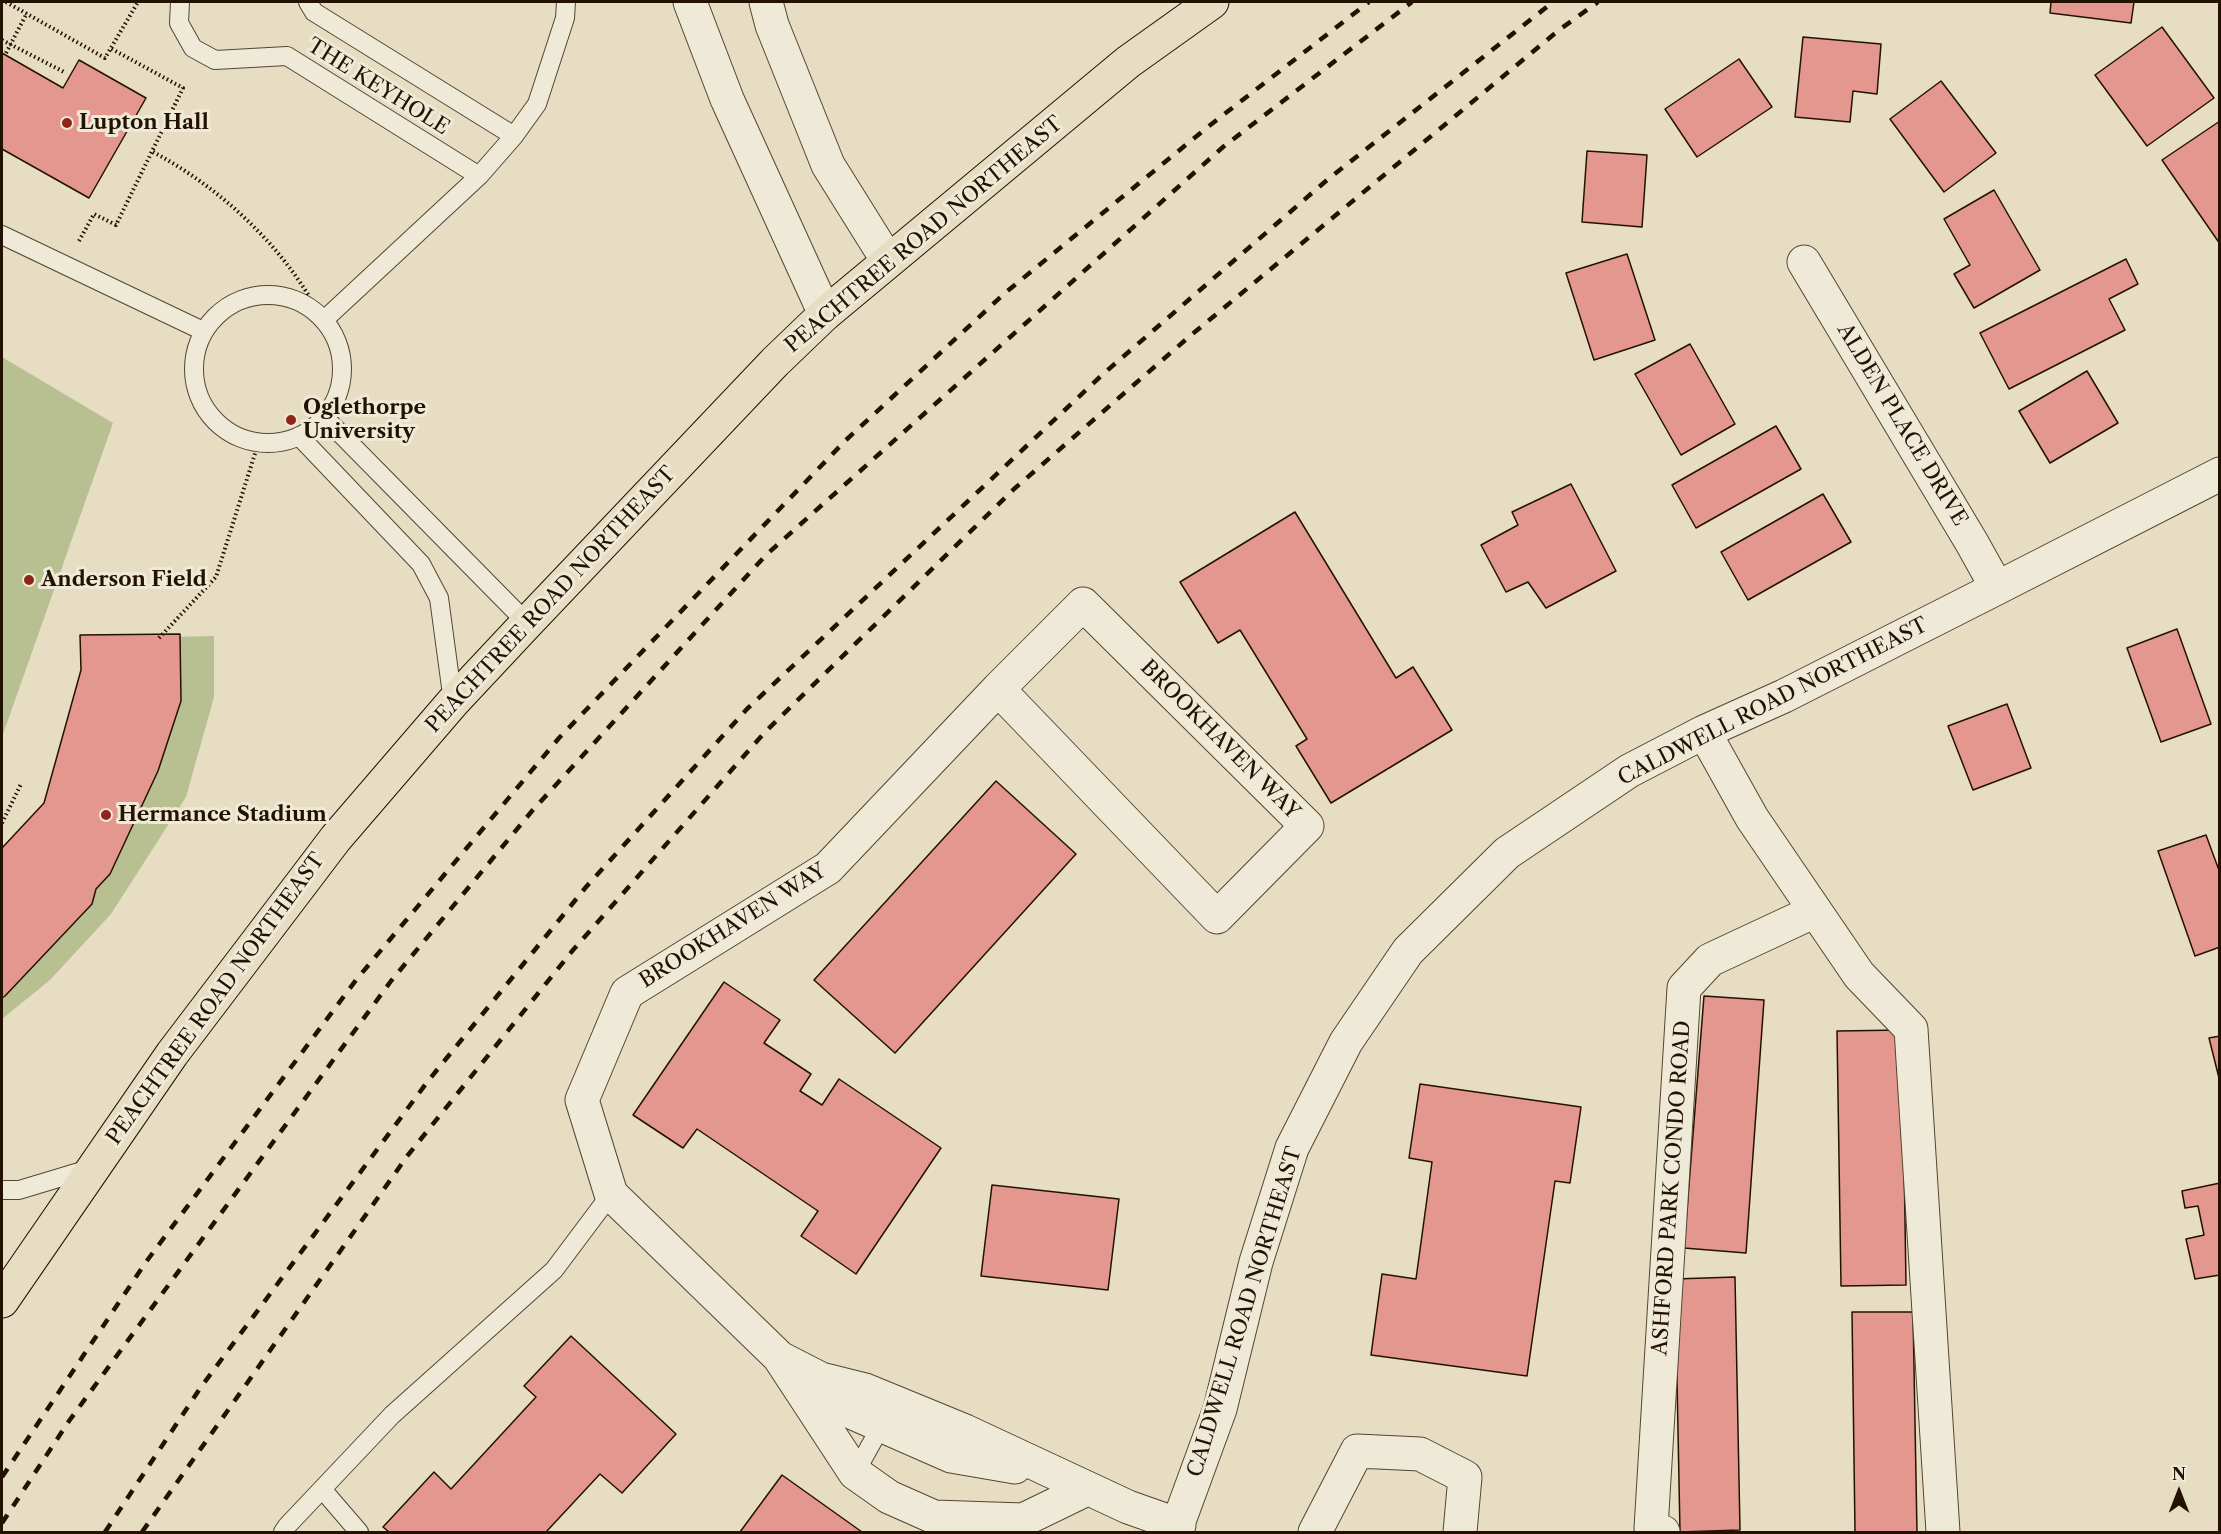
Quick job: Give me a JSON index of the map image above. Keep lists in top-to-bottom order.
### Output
{
  "streets": {
    "highway": ["PEACHTREE ROAD NORTHEAST"],
    "street": [
      "ALDEN PLACE DRIVE",
      "CALDWELL ROAD NORTHEAST",
      "BROOKHAVEN WAY",
      "ASHFORD PARK CONDO ROAD"
    ],
    "lane": ["THE KEYHOLE"]
  },
  "crossings": [
    ["ALDEN PLACE DRIVE", "CALDWELL ROAD NORTHEAST"],
    ["CALDWELL ROAD NORTHEAST", "BROOKHAVEN WAY"]
  ],
  "places": [
    "Lupton Hall",
    "Oglethorpe University",
    "Anderson Field",
    "Hermance Stadium"
  ],
  "north": "top"
}
